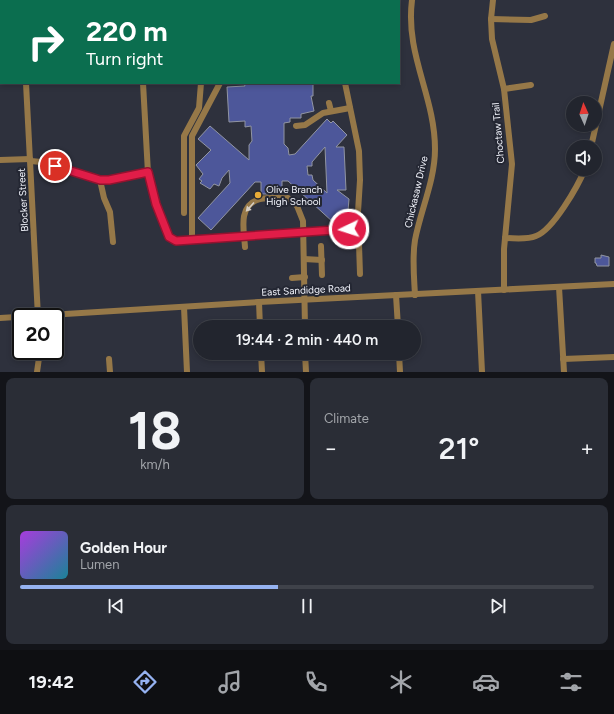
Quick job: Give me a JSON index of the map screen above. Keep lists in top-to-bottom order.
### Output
{
  "streets": {
    "street": [
      "Choctaw Trail",
      "Chickasaw Drive",
      "Blocker Street",
      "East Sandidge Road"
    ]
  },
  "crossings": [
    ["Choctaw Trail", "East Sandidge Road"],
    ["Chickasaw Drive", "East Sandidge Road"]
  ],
  "places": ["Olive Branch High School"],
  "north": "top",
  "page": {
    "turn": ["220 m", "Turn right"],
    "limit": "20",
    "trip": "19:44 · 2 min · 440 m",
    "tile": [
      ["18", "km/h"],
      "Climate"
    ],
    "heat": ["−", "21°", "+"],
    "song": ["Golden Hour", "Lumen"],
    "tabs": "19:42"
  }
}
